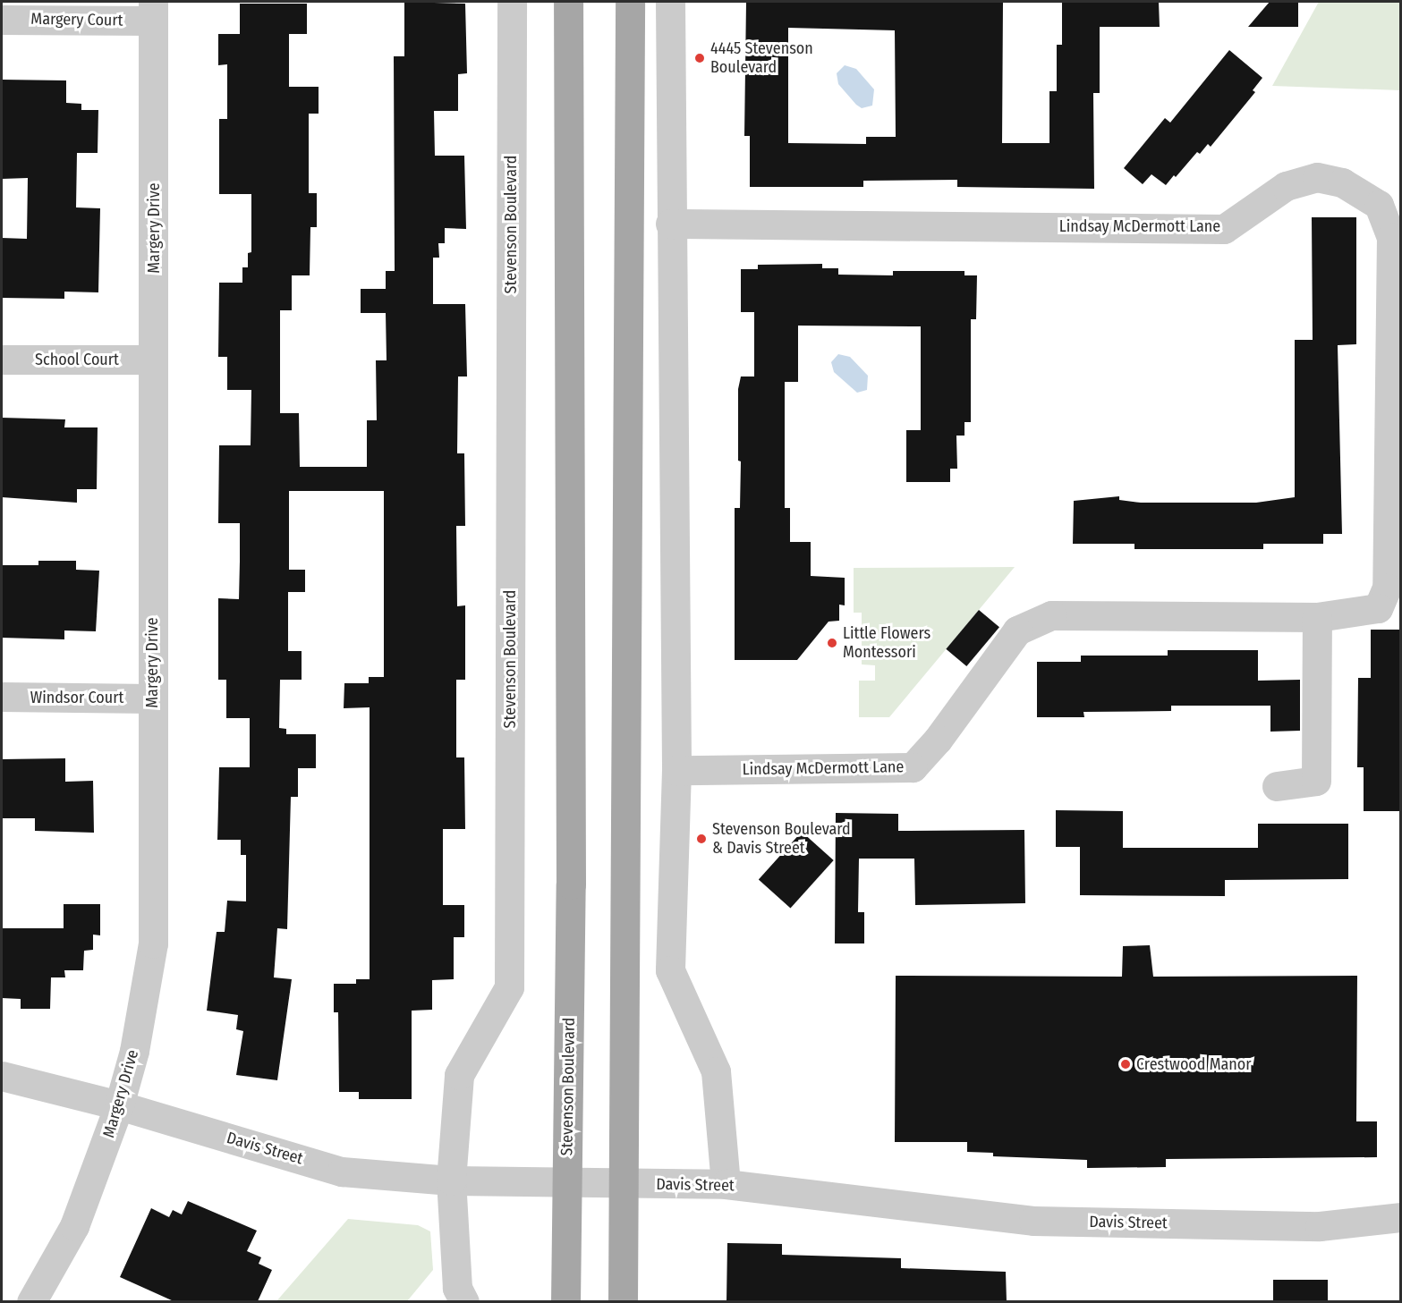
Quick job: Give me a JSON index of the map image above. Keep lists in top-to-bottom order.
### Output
{
  "streets": {
    "main road": ["Stevenson Boulevard"],
    "street": [
      "Margery Court",
      "Lindsay McDermott Lane",
      "Margery Drive",
      "School Court",
      "Windsor Court",
      "Davis Street"
    ]
  },
  "crossings": [
    ["Margery Court", "Margery Drive"],
    ["Stevenson Boulevard", "Davis Street"],
    ["Margery Drive", "School Court"],
    ["Margery Drive", "Windsor Court"],
    ["Margery Drive", "Davis Street"]
  ],
  "places": [
    "4445 Stevenson Boulevard",
    "Little Flowers Montessori",
    "Stevenson Boulevard & Davis Street",
    "Crestwood Manor"
  ]
}
